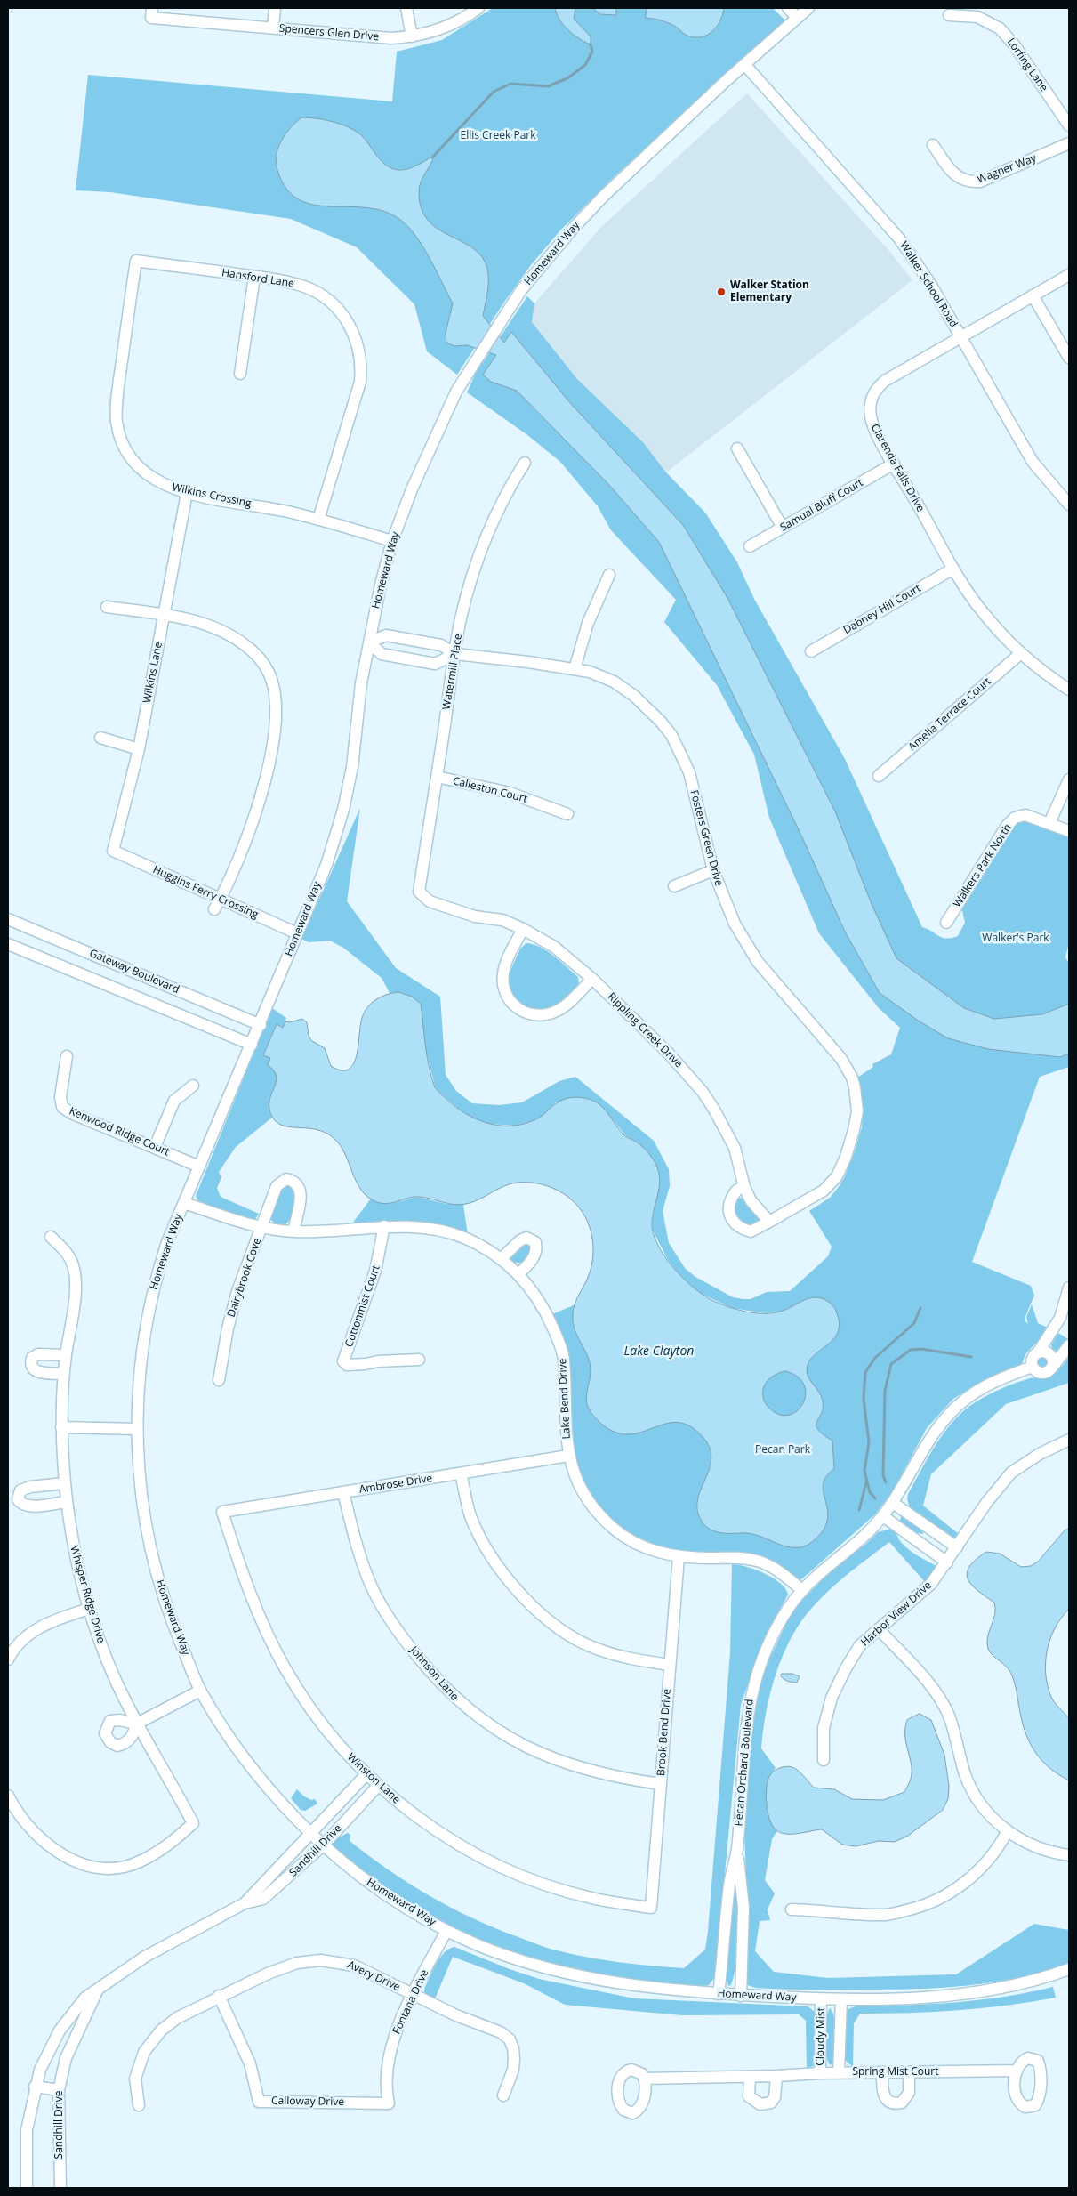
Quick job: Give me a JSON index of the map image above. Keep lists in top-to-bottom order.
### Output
{
  "streets": {
    "street": [
      "Spencers Glen Drive",
      "Lorfing Lane",
      "Wagner Way",
      "Homeward Way",
      "Hansford Lane",
      "Walker School Road",
      "Clarenda Falls Drive",
      "Wilkins Crossing",
      "Samual Bluff Court",
      "Dabney Hill Court",
      "Watermill Place",
      "Wilkins Lane",
      "Amelia Terrace Court",
      "Calleston Court",
      "Fosters Green Drive",
      "Walkers Park North",
      "Huggins Ferry Crossing",
      "Gateway Boulevard",
      "Rippling Creek Drive",
      "Kenwood Ridge Court",
      "Dairybrook Cove",
      "Cottonmist Court",
      "Lake Bend Drive",
      "Ambrose Drive",
      "Whisper Ridge Drive",
      "Harbor View Drive",
      "Johnson Lane",
      "Brook Bend Drive",
      "Pecan Orchard Boulevard",
      "Winston Lane",
      "Sandhill Drive",
      "Avery Drive",
      "Fontana Drive",
      "Cloudy Mist",
      "Spring Mist Court",
      "Calloway Drive"
    ]
  },
  "crossings": [
    ["Homeward Way", "Walker School Road"],
    ["Homeward Way", "Wilkins Crossing"],
    ["Homeward Way", "Fosters Green Drive"],
    ["Homeward Way", "Huggins Ferry Crossing"],
    ["Homeward Way", "Gateway Boulevard"],
    ["Homeward Way", "Kenwood Ridge Court"],
    ["Homeward Way", "Lake Bend Drive"],
    ["Homeward Way", "Pecan Orchard Boulevard"],
    ["Homeward Way", "Sandhill Drive"],
    ["Homeward Way", "Fontana Drive"],
    ["Homeward Way", "Cloudy Mist"],
    ["Hansford Lane", "Wilkins Crossing"],
    ["Walker School Road", "Clarenda Falls Drive"],
    ["Clarenda Falls Drive", "Samual Bluff Court"],
    ["Clarenda Falls Drive", "Dabney Hill Court"],
    ["Clarenda Falls Drive", "Amelia Terrace Court"],
    ["Wilkins Crossing", "Wilkins Lane"],
    ["Watermill Place", "Calleston Court"],
    ["Watermill Place", "Fosters Green Drive"],
    ["Watermill Place", "Rippling Creek Drive"],
    ["Wilkins Lane", "Huggins Ferry Crossing"],
    ["Fosters Green Drive", "Rippling Creek Drive"],
    ["Dairybrook Cove", "Lake Bend Drive"],
    ["Cottonmist Court", "Lake Bend Drive"],
    ["Lake Bend Drive", "Ambrose Drive"],
    ["Lake Bend Drive", "Brook Bend Drive"],
    ["Lake Bend Drive", "Pecan Orchard Boulevard"],
    ["Ambrose Drive", "Johnson Lane"],
    ["Ambrose Drive", "Winston Lane"],
    ["Johnson Lane", "Brook Bend Drive"],
    ["Brook Bend Drive", "Winston Lane"],
    ["Winston Lane", "Sandhill Drive"],
    ["Avery Drive", "Fontana Drive"],
    ["Avery Drive", "Calloway Drive"],
    ["Fontana Drive", "Calloway Drive"],
    ["Cloudy Mist", "Spring Mist Court"]
  ],
  "water": ["Lake Clayton"],
  "parks": ["Ellis Creek Park", "Walker's Park", "Pecan Park"],
  "places": ["Walker Station Elementary"]
}
